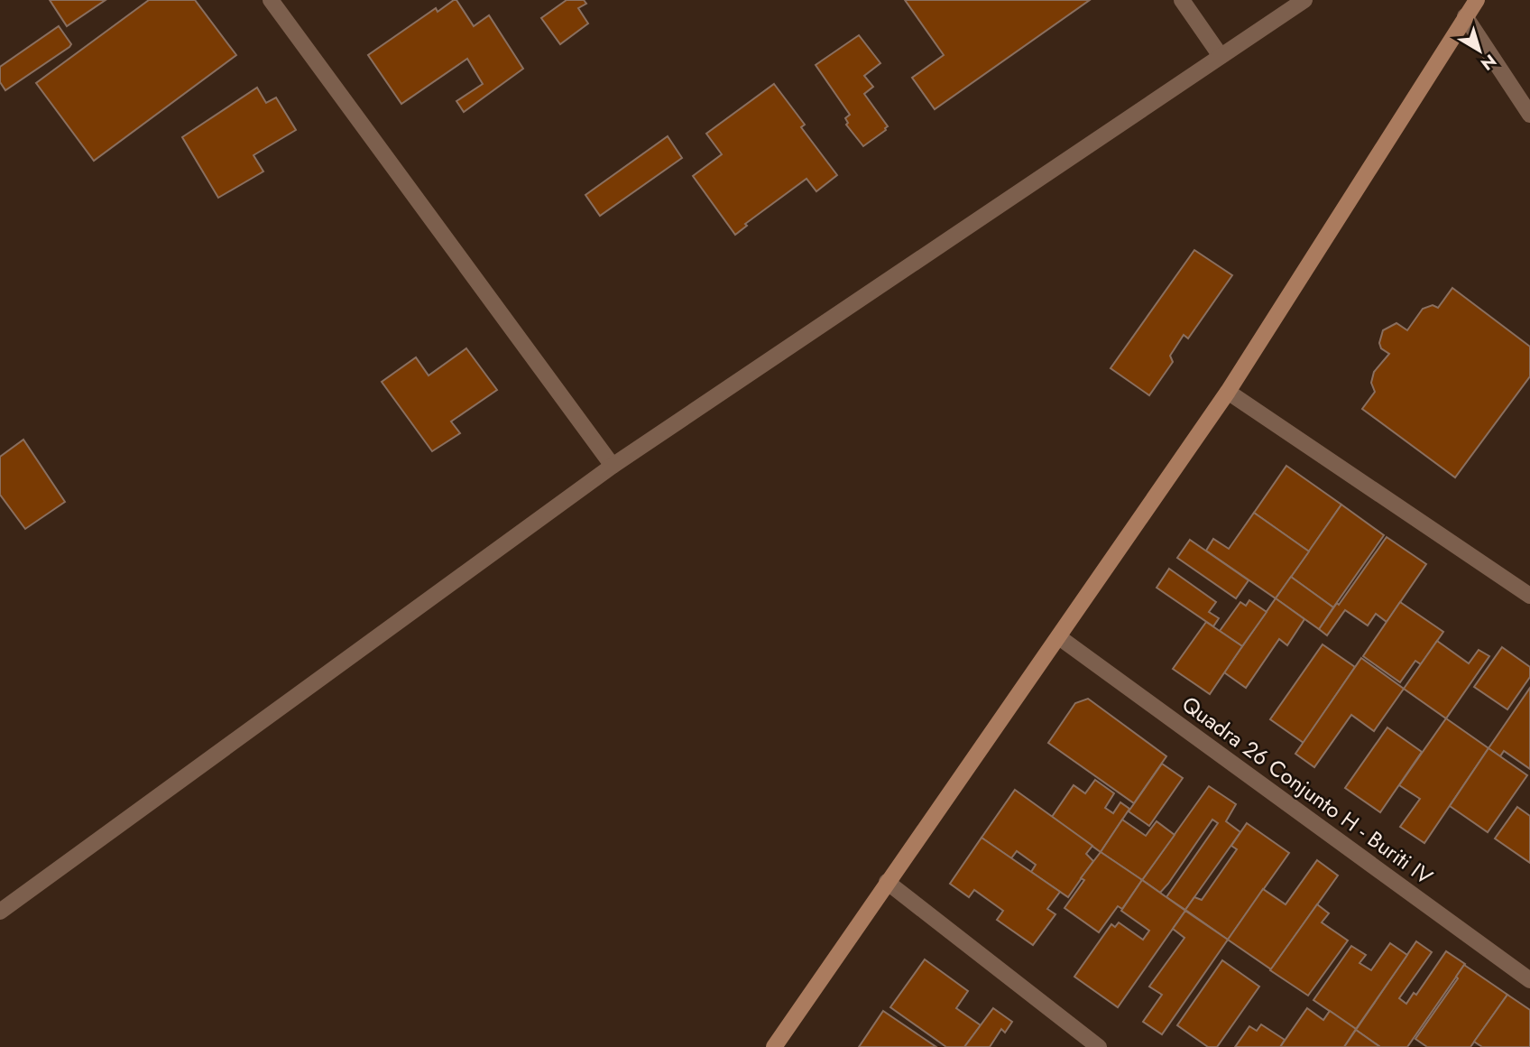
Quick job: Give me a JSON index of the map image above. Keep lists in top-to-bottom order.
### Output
{
  "streets": {
    "street": ["Quadra 26 Conjunto H - Buriti IV"]
  },
  "north": "bottom right"
}
